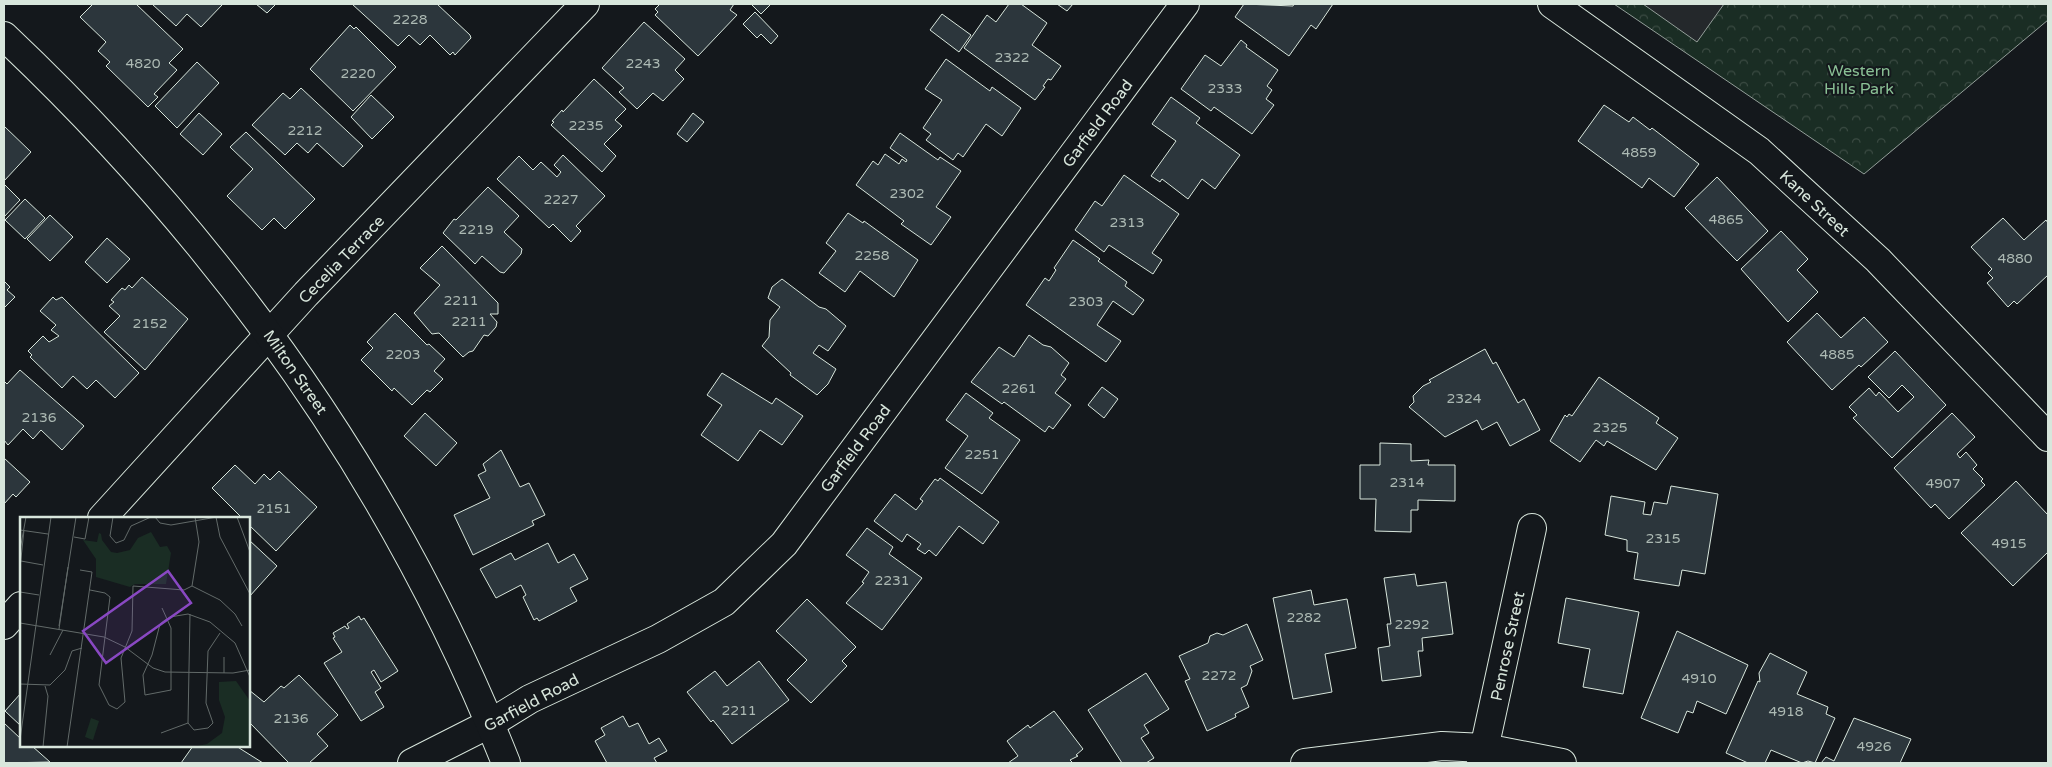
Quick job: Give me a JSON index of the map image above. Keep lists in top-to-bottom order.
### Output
{
  "streets": {
    "street": [
      "Garfield Road",
      "Kane Street",
      "Cecelia Terrace",
      "Milton Street",
      "Penrose Street"
    ]
  },
  "crossings": [
    ["Garfield Road", "Milton Street"],
    ["Cecelia Terrace", "Milton Street"]
  ],
  "parks": ["Western Hills Park"],
  "house_numbers": [
    "2228",
    "2322",
    "4820",
    "2243",
    "2220",
    "2333",
    "2235",
    "2212",
    "4859",
    "2302",
    "2227",
    "4865",
    "2313",
    "2219",
    "2258",
    "4880",
    "2211",
    "2303",
    "2211",
    "2152",
    "2203",
    "4885",
    "2261",
    "2324",
    "2136",
    "2325",
    "2251",
    "2314",
    "4907",
    "2151",
    "2315",
    "4915",
    "2231",
    "2282",
    "2292",
    "2272",
    "4910",
    "2211",
    "4918",
    "2136",
    "4926"
  ]
}
